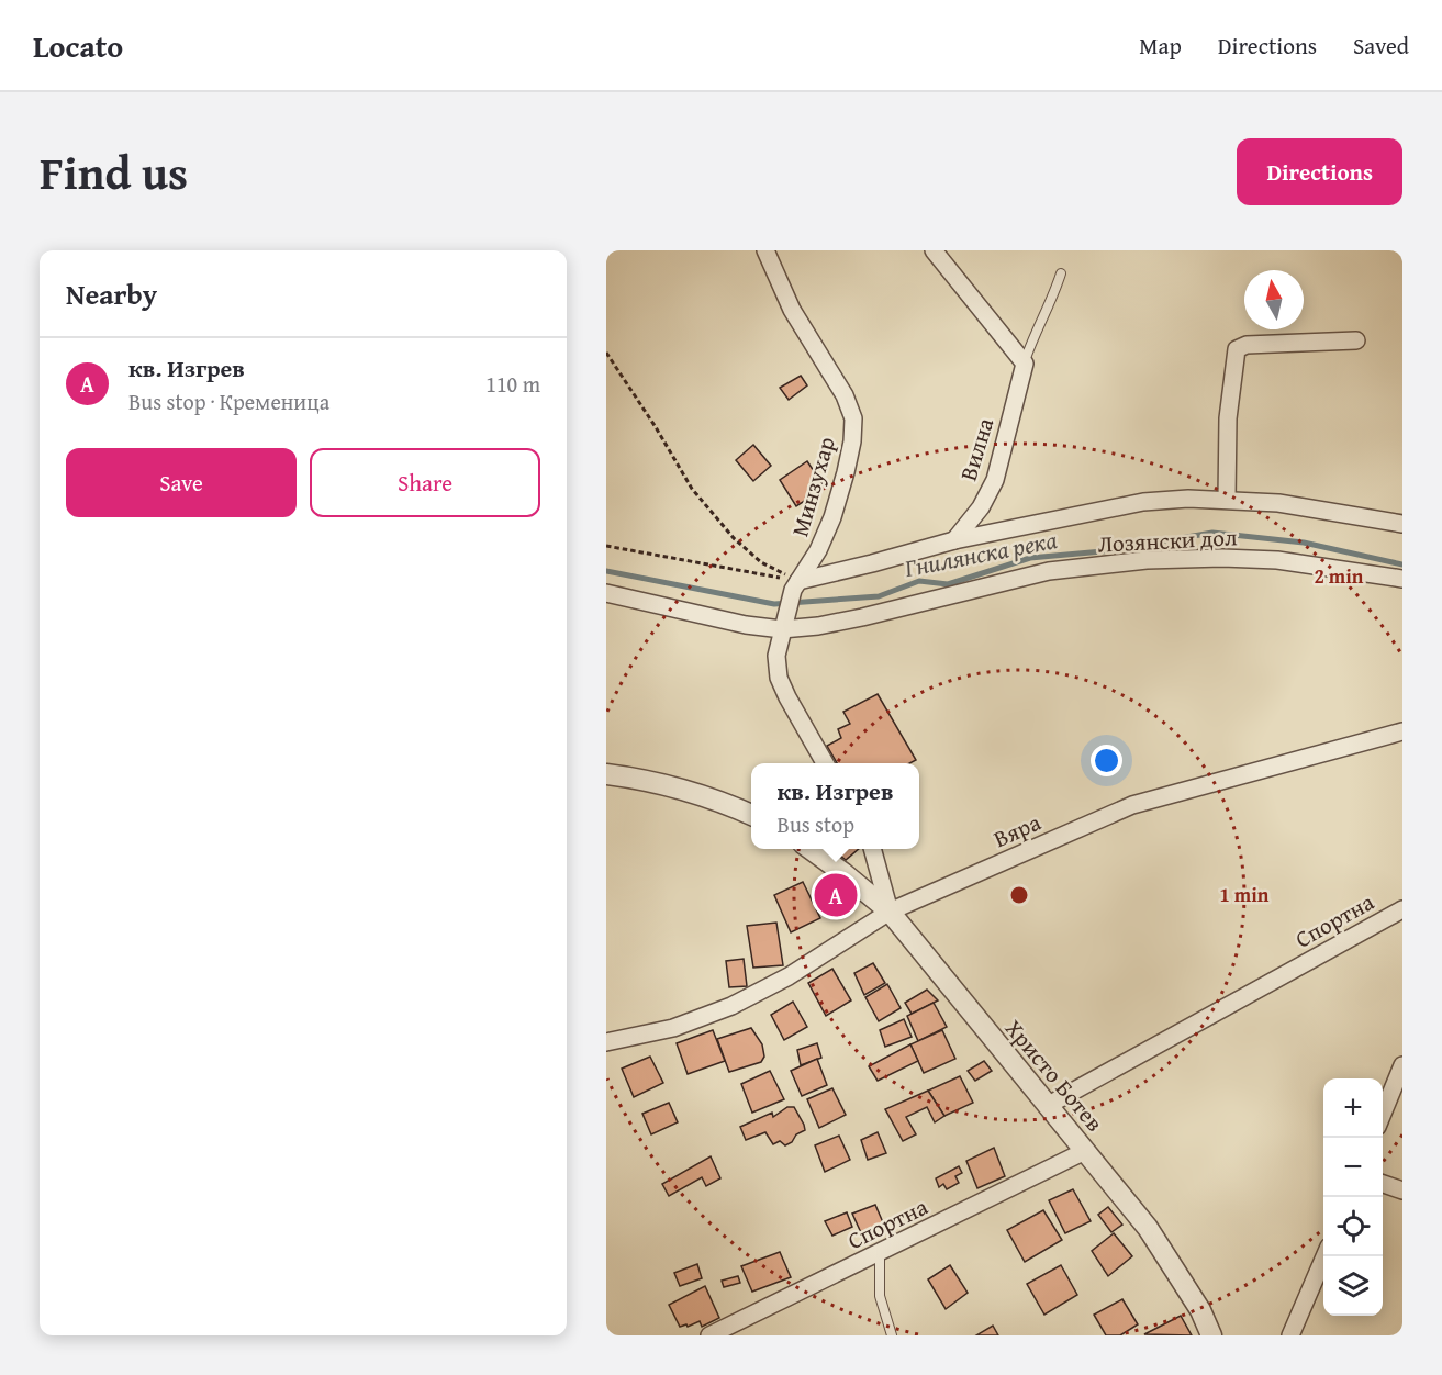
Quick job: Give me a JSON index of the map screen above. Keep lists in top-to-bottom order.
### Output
{
  "streets": {
    "street": [
      "Вилна",
      "Минзухар",
      "Лозянски дол",
      "Вяра",
      "Спортна",
      "Христо Ботев"
    ]
  },
  "crossings": [
    ["Вилна", "Лозянски дол"],
    ["Минзухар", "Лозянски дол"],
    ["Вяра", "Христо Ботев"],
    ["Спортна", "Христо Ботев"]
  ],
  "water": ["Гнилянска река"],
  "north": "top",
  "page": {
    "header": "Locato",
    "nav": ["Map", "Directions", "Saved"],
    "title": "Find us",
    "buttons": [
      "Directions",
      ["Save", "Share"]
    ],
    "heading": "Nearby",
    "list": [
      {
        "mark": "A",
        "name": "кв. Изгрев",
        "note": "Bus stop · Кременица",
        "value": "110 m"
      }
    ],
    "popup": ["кв. Изгрев", "Bus stop"],
    "pins": "A",
    "map_buttons": ["+", "−"]
  },
  "rings": ["2 min", "1 min"]
}
